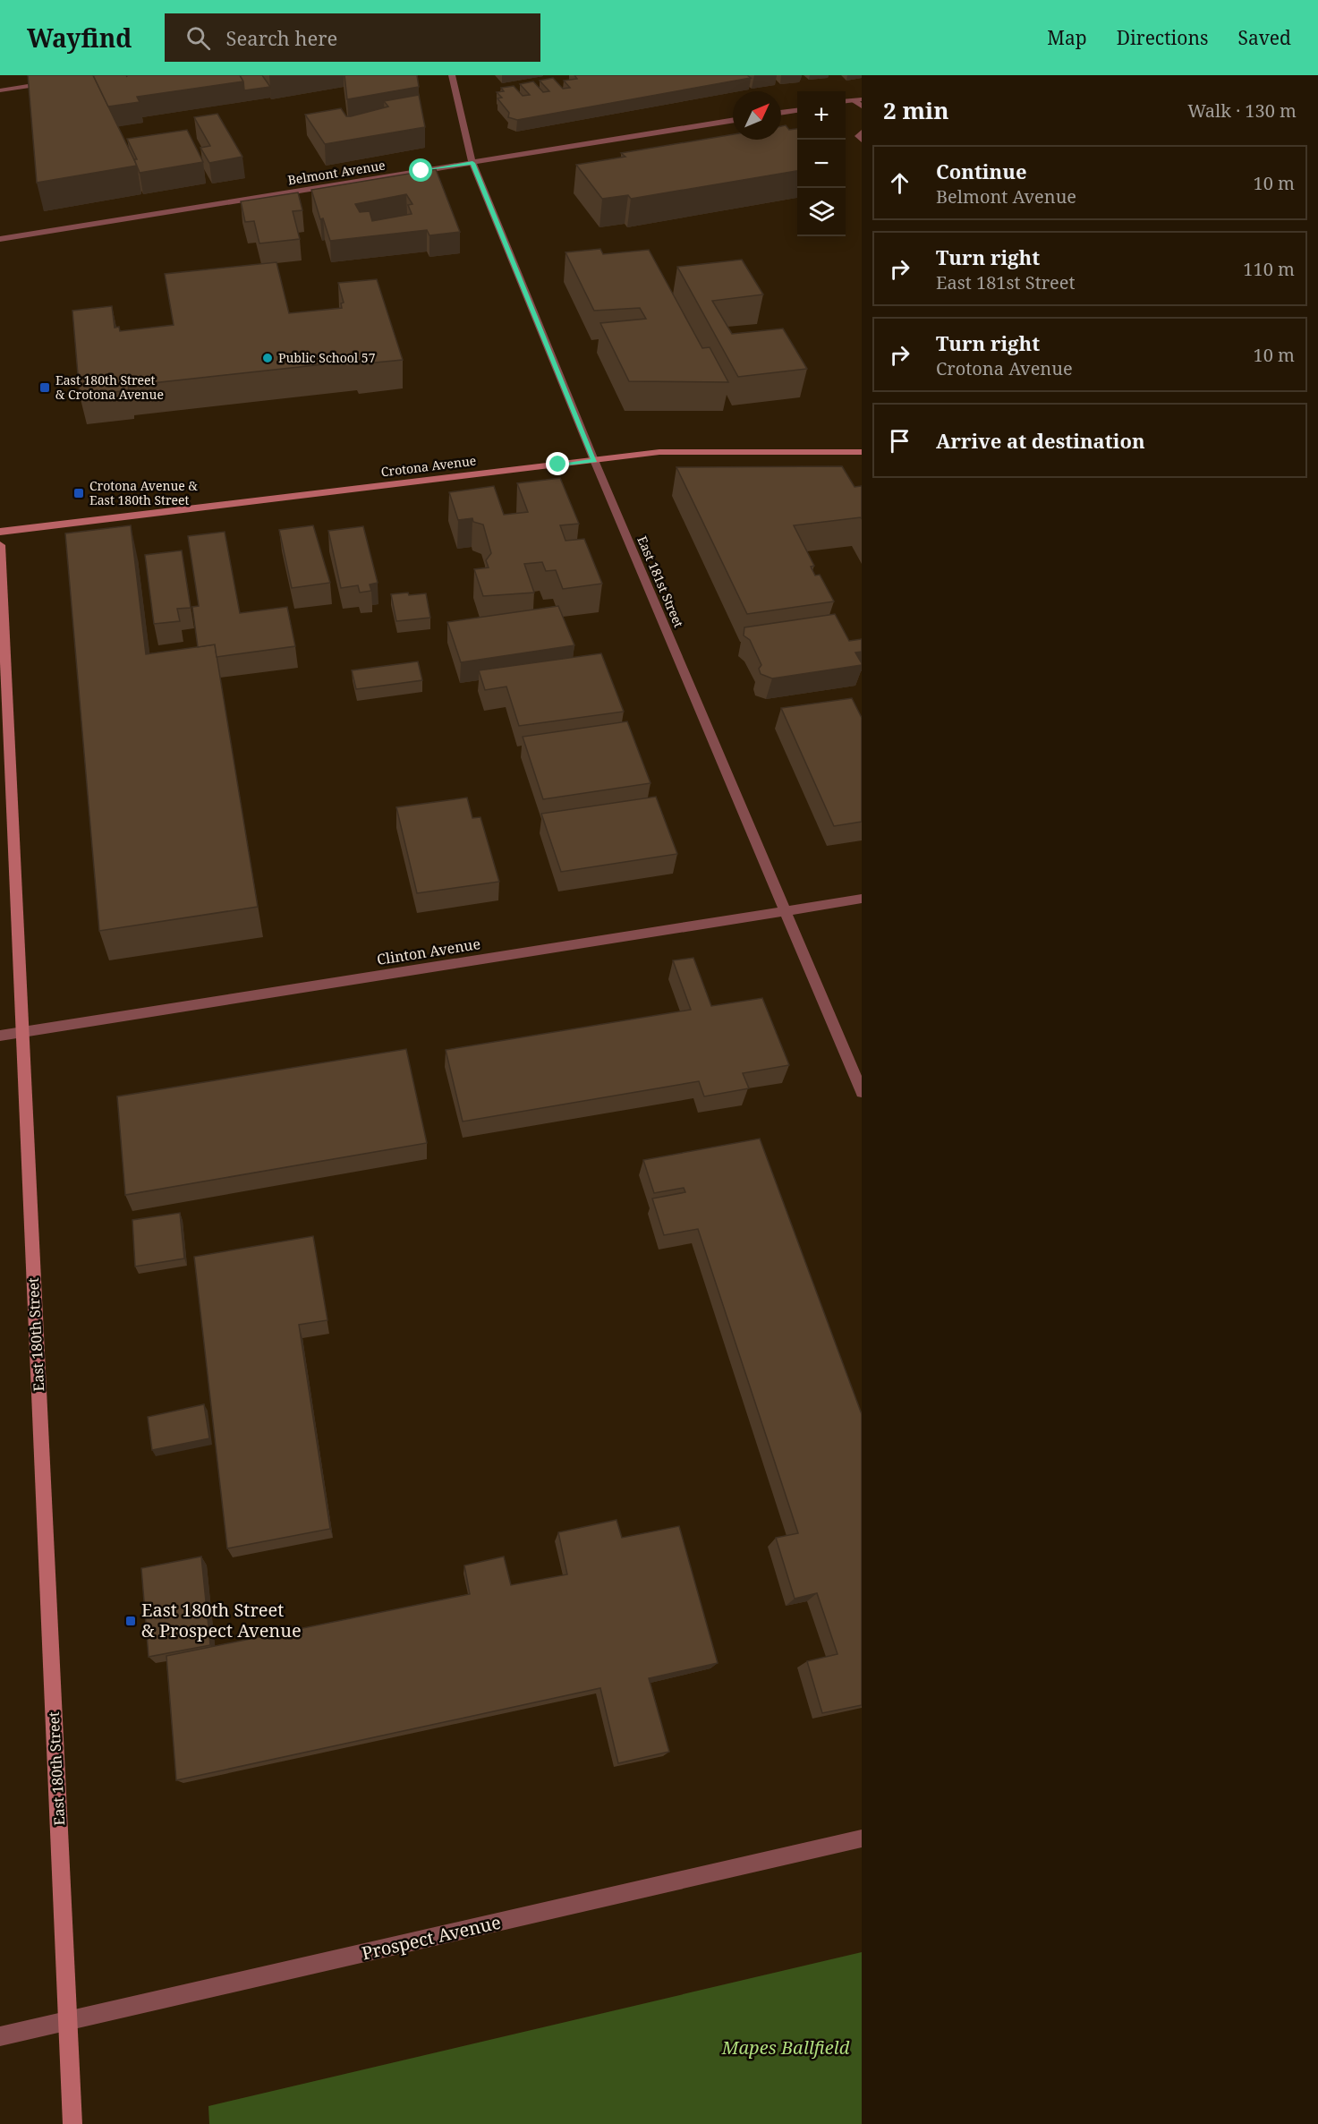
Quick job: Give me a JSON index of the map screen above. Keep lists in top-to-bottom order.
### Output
{
  "streets": {
    "main road": ["Crotona Avenue", "East 180th Street"],
    "street": [
      "Belmont Avenue",
      "East 181st Street",
      "Clinton Avenue",
      "Prospect Avenue"
    ]
  },
  "crossings": [
    ["Belmont Avenue", "East 181st Street"],
    ["Crotona Avenue", "East 181st Street"],
    ["East 181st Street", "Clinton Avenue"],
    ["Clinton Avenue", "East 180th Street"],
    ["East 180th Street", "Prospect Avenue"]
  ],
  "parks": ["Mapes Ballfield"],
  "places": {
    "other": ["Public School 57"],
    "transit": ["East 180th Street & Crotona Avenue", "Crotona Avenue & East 180th Street", "East 180th Street & Prospect Avenue"]
  },
  "north": "top right",
  "page": {
    "header": "Wayfind",
    "search": "Search here",
    "nav": ["Map", "Directions", "Saved"],
    "heading": ["2 min", "Walk · 130 m"],
    "map_buttons": ["+", "−"],
    "list": [
      ["Continue", "Belmont Avenue", "10 m"],
      ["Turn right", "East 181st Street", "110 m"],
      ["Turn right", "Crotona Avenue", "10 m"],
      "Arrive at destination"
    ]
  }
}
